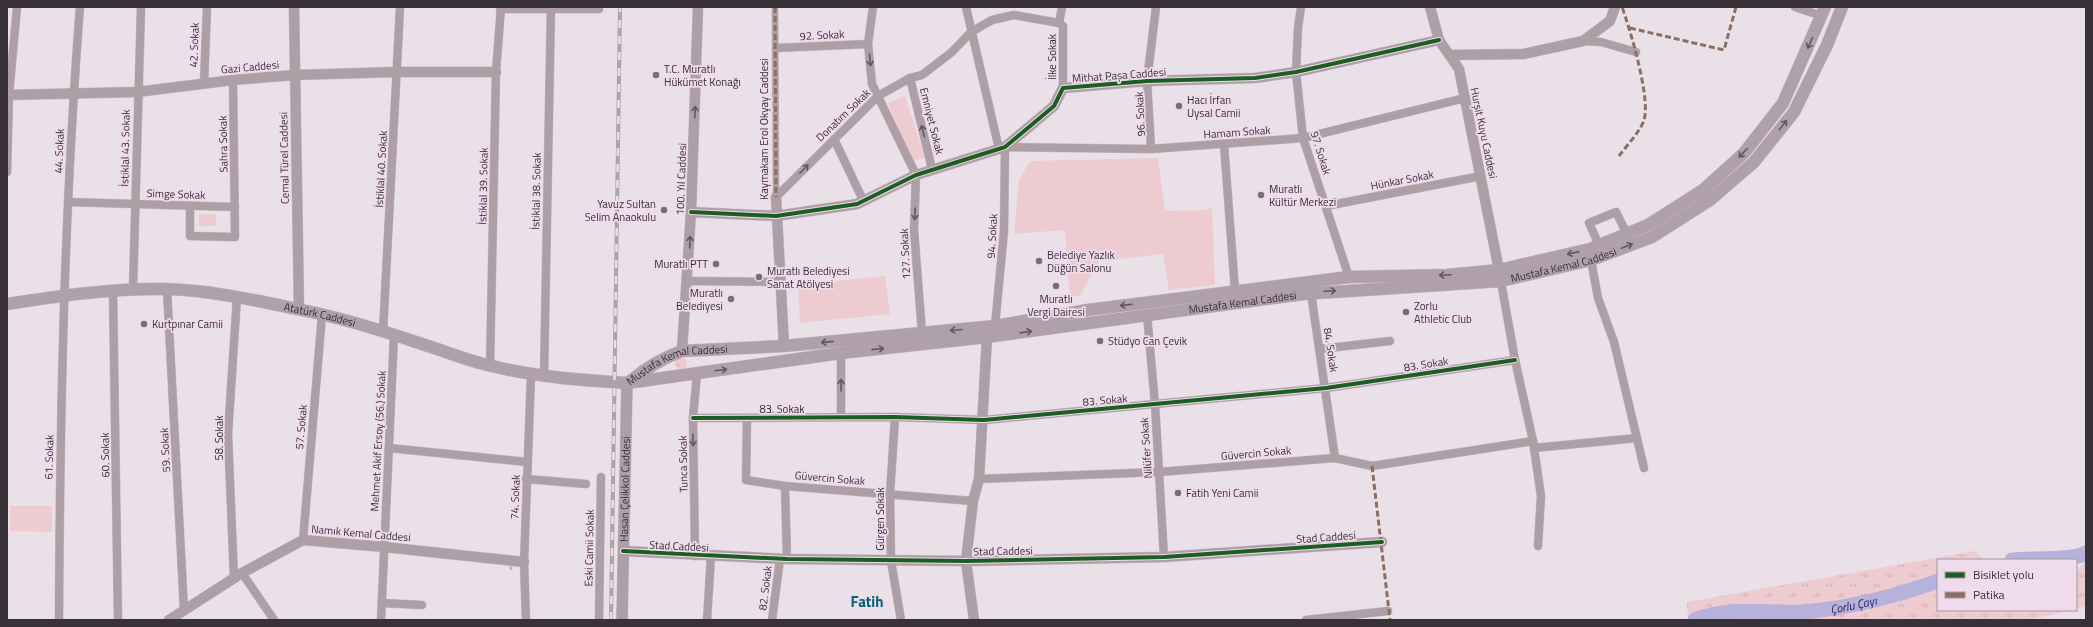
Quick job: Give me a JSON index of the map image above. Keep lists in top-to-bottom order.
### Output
{
  "streets": {
    "main road": ["Mustafa Kemal Caddesi", "Atatürk Caddesi", "Hasan Çelikkol Caddesi"],
    "street": [
      "92. Sokak",
      "42. Sokak",
      "İlke Sokak",
      "Gazi Caddesi",
      "Mithat Paşa Caddesi",
      "96. Sokak",
      "Donatım Sokak",
      "Emniyet Sokak",
      "Kaymakam Erol Okyay Caddesi",
      "Hamam Sokak",
      "Hurşit Kuyu Caddesi",
      "Sahra Sokak",
      "İstiklal 43. Sokak",
      "44. Sokak",
      "97. Sokak",
      "Cemal Türel Caddesi",
      "İstiklal 40. Sokak",
      "100. Yıl Caddesi",
      "Hünkar Sokak",
      "İstiklal 39. Sokak",
      "İstiklal 38. Sokak",
      "Simge Sokak",
      "94. Sokak",
      "127. Sokak",
      "84. Sokak",
      "83. Sokak",
      "57. Sokak",
      "58. Sokak",
      "Mehmet Akif Ersoy (56.) Sokak",
      "Nilüfer Sokak",
      "59. Sokak",
      "Güvercin Sokak",
      "60. Sokak",
      "61. Sokak",
      "Tunca Sokak",
      "74. Sokak",
      "Gürgen Sokak",
      "Namık Kemal Caddesi",
      "Stad Caddesi",
      "Eski Camii Sokak",
      "82. Sokak"
    ]
  },
  "crossings": [
    ["92. Sokak", "Kaymakam Erol Okyay Caddesi"],
    ["42. Sokak", "Gazi Caddesi"],
    ["İlke Sokak", "Mithat Paşa Caddesi"],
    ["İlke Sokak", "Donatım Sokak"],
    ["Gazi Caddesi", "Sahra Sokak"],
    ["Gazi Caddesi", "İstiklal 43. Sokak"],
    ["Gazi Caddesi", "44. Sokak"],
    ["Gazi Caddesi", "Cemal Türel Caddesi"],
    ["Gazi Caddesi", "İstiklal 40. Sokak"],
    ["Gazi Caddesi", "İstiklal 39. Sokak"],
    ["Mithat Paşa Caddesi", "96. Sokak"],
    ["Mithat Paşa Caddesi", "Emniyet Sokak"],
    ["Mithat Paşa Caddesi", "Kaymakam Erol Okyay Caddesi"],
    ["Mithat Paşa Caddesi", "Hamam Sokak"],
    ["Mithat Paşa Caddesi", "Hurşit Kuyu Caddesi"],
    ["Mithat Paşa Caddesi", "97. Sokak"],
    ["Mithat Paşa Caddesi", "100. Yıl Caddesi"],
    ["Mithat Paşa Caddesi", "94. Sokak"],
    ["Mithat Paşa Caddesi", "127. Sokak"],
    ["96. Sokak", "Hamam Sokak"],
    ["Donatım Sokak", "Emniyet Sokak"],
    ["Donatım Sokak", "Kaymakam Erol Okyay Caddesi"],
    ["Donatım Sokak", "94. Sokak"],
    ["Kaymakam Erol Okyay Caddesi", "Mustafa Kemal Caddesi"],
    ["Hamam Sokak", "Hurşit Kuyu Caddesi"],
    ["Hamam Sokak", "97. Sokak"],
    ["Hamam Sokak", "94. Sokak"],
    ["Hurşit Kuyu Caddesi", "Hünkar Sokak"],
    ["Hurşit Kuyu Caddesi", "Mustafa Kemal Caddesi"],
    ["Sahra Sokak", "Simge Sokak"],
    ["İstiklal 43. Sokak", "Simge Sokak"],
    ["İstiklal 43. Sokak", "Atatürk Caddesi"],
    ["44. Sokak", "Simge Sokak"],
    ["44. Sokak", "Atatürk Caddesi"],
    ["44. Sokak", "61. Sokak"],
    ["97. Sokak", "Hünkar Sokak"],
    ["97. Sokak", "Mustafa Kemal Caddesi"],
    ["Cemal Türel Caddesi", "Atatürk Caddesi"],
    ["İstiklal 40. Sokak", "Atatürk Caddesi"],
    ["İstiklal 40. Sokak", "Mehmet Akif Ersoy (56.) Sokak"],
    ["100. Yıl Caddesi", "Mustafa Kemal Caddesi"],
    ["İstiklal 39. Sokak", "Atatürk Caddesi"],
    ["İstiklal 38. Sokak", "Atatürk Caddesi"],
    ["İstiklal 38. Sokak", "74. Sokak"],
    ["94. Sokak", "Mustafa Kemal Caddesi"],
    ["127. Sokak", "Mustafa Kemal Caddesi"],
    ["Mustafa Kemal Caddesi", "Atatürk Caddesi"],
    ["Mustafa Kemal Caddesi", "84. Sokak"],
    ["Mustafa Kemal Caddesi", "Nilüfer Sokak"],
    ["Mustafa Kemal Caddesi", "Tunca Sokak"],
    ["Mustafa Kemal Caddesi", "Hasan Çelikkol Caddesi"],
    ["Atatürk Caddesi", "57. Sokak"],
    ["Atatürk Caddesi", "58. Sokak"],
    ["Atatürk Caddesi", "Mehmet Akif Ersoy (56.) Sokak"],
    ["Atatürk Caddesi", "59. Sokak"],
    ["Atatürk Caddesi", "60. Sokak"],
    ["Atatürk Caddesi", "61. Sokak"],
    ["Atatürk Caddesi", "Hasan Çelikkol Caddesi"],
    ["Atatürk Caddesi", "74. Sokak"],
    ["84. Sokak", "83. Sokak"],
    ["84. Sokak", "Güvercin Sokak"],
    ["83. Sokak", "Nilüfer Sokak"],
    ["83. Sokak", "Güvercin Sokak"],
    ["83. Sokak", "Tunca Sokak"],
    ["83. Sokak", "Gürgen Sokak"],
    ["57. Sokak", "Namık Kemal Caddesi"],
    ["58. Sokak", "Namık Kemal Caddesi"],
    ["Mehmet Akif Ersoy (56.) Sokak", "Namık Kemal Caddesi"],
    ["Nilüfer Sokak", "Güvercin Sokak"],
    ["Nilüfer Sokak", "Stad Caddesi"],
    ["59. Sokak", "Namık Kemal Caddesi"],
    ["Güvercin Sokak", "Gürgen Sokak"],
    ["Güvercin Sokak", "82. Sokak"],
    ["Tunca Sokak", "Stad Caddesi"],
    ["Hasan Çelikkol Caddesi", "Stad Caddesi"],
    ["74. Sokak", "Namık Kemal Caddesi"],
    ["Gürgen Sokak", "Stad Caddesi"],
    ["Stad Caddesi", "82. Sokak"]
  ],
  "one_way": ["100. Yıl Caddesi", "127. Sokak", "Tunca Sokak"],
  "districts": ["Fatih"],
  "water": ["Çorlu Çayı"],
  "places": [
    "T.C. Muratlı Hükümet Konağı",
    "Hacı İrfan Uysal Camii",
    "Muratlı Kültür Merkezi",
    "Yavuz Sultan Selim Anaokulu",
    "Belediye Yazlık Düğün Salonu",
    "Muratlı PTT",
    "Muratlı Belediyesi Sanat Atölyesi",
    "Muratlı Vergi Dairesi",
    "Muratlı Belediyesi",
    "Zorlu Athletic Club",
    "Kurtpınar Camii",
    "Stüdyo Can Çevik",
    "Fatih Yeni Camii"
  ],
  "legend": ["Bisiklet yolu", "Patika"]
}
